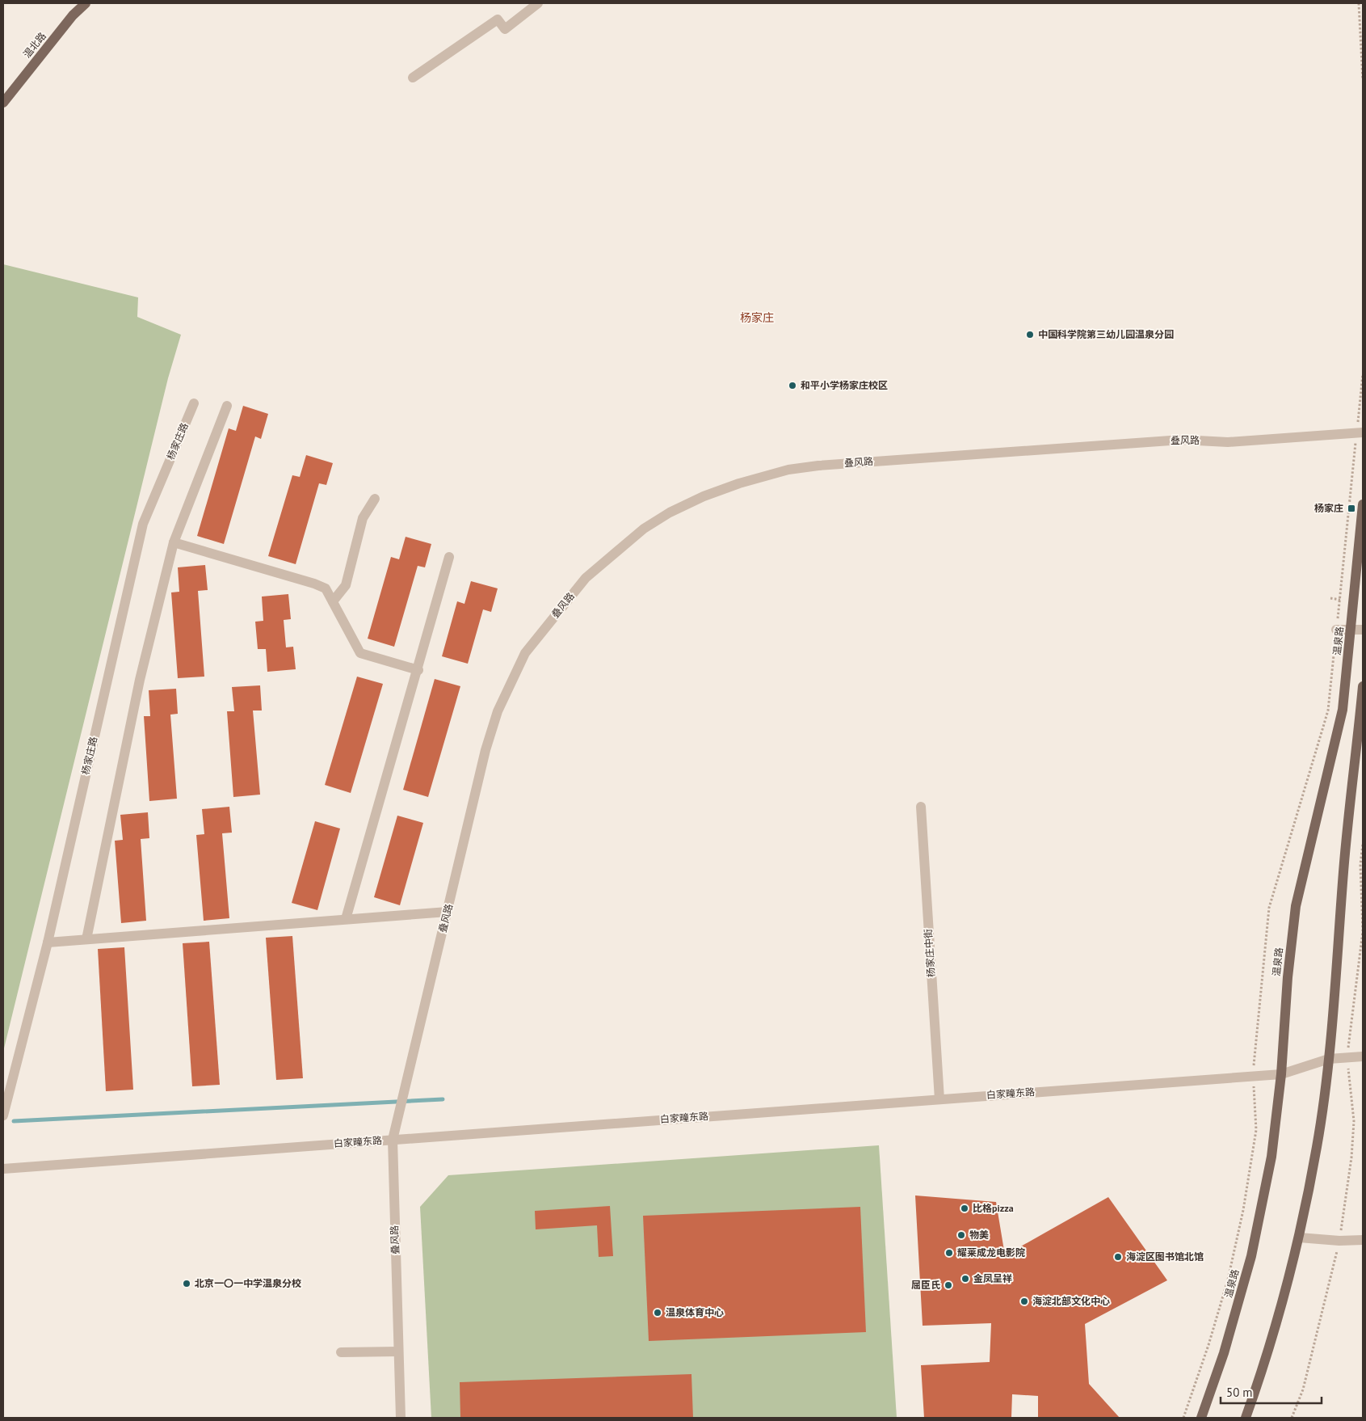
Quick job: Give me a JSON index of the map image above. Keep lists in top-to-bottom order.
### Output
{
  "streets": {
    "main road": ["温北路", "温泉路"],
    "street": [
      "叠风路",
      "杨家庄路",
      "杨家庄中街",
      "白家疃东路"
    ]
  },
  "crossings": [
    ["叠风路", "白家疃东路"],
    ["温泉路", "白家疃东路"],
    ["杨家庄中街", "白家疃东路"]
  ],
  "districts": ["杨家庄"],
  "places": {
    "other": [
      "中国科学院第三幼儿园温泉分园",
      "和平小学杨家庄校区",
      "比格pizza",
      "物美",
      "耀莱成龙电影院",
      "海淀区图书馆北馆",
      "金凤呈祥",
      "北京一〇一中学温泉分校",
      "屈臣氏",
      "海淀北部文化中心",
      "温泉体育中心"
    ],
    "transit": ["杨家庄"]
  },
  "scale_bar": "50 m"
}
